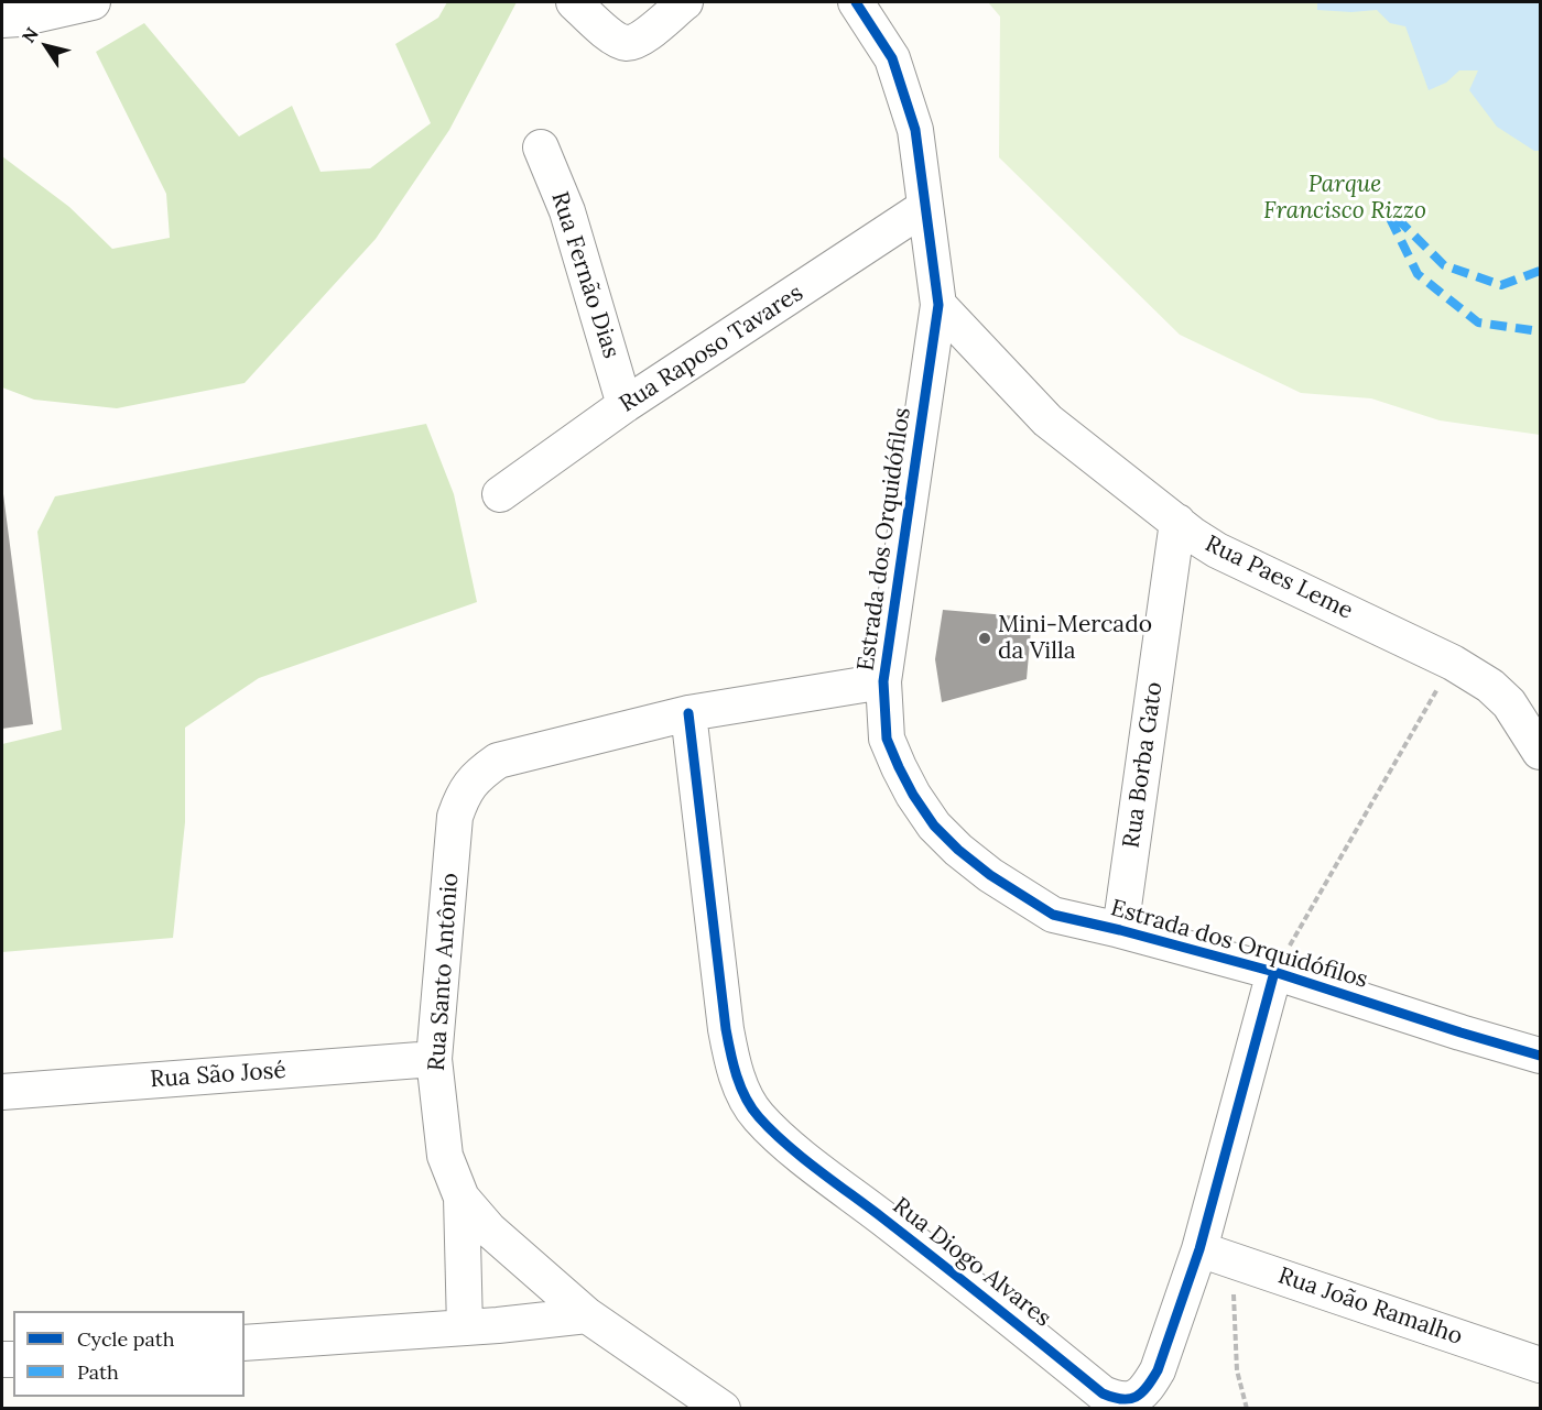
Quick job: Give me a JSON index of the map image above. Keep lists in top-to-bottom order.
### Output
{
  "streets": {
    "street": [
      "Rua Fernão Dias",
      "Rua Raposo Tavares",
      "Estrada dos Orquidófilos",
      "Rua Paes Leme",
      "Rua Borba Gato",
      "Rua Santo Antônio",
      "Rua São José",
      "Rua Diogo Alvares",
      "Rua João Ramalho"
    ]
  },
  "crossings": [
    ["Rua Fernão Dias", "Rua Raposo Tavares"],
    ["Rua Raposo Tavares", "Estrada dos Orquidófilos"],
    ["Estrada dos Orquidófilos", "Rua Paes Leme"],
    ["Estrada dos Orquidófilos", "Rua Borba Gato"],
    ["Estrada dos Orquidófilos", "Rua Diogo Alvares"],
    ["Rua Paes Leme", "Rua Borba Gato"],
    ["Rua Santo Antônio", "Rua São José"],
    ["Rua Santo Antônio", "Rua Diogo Alvares"],
    ["Rua Diogo Alvares", "Rua João Ramalho"]
  ],
  "parks": ["Parque Francisco Rizzo"],
  "places": ["Mini-Mercado da Villa"],
  "legend": ["Cycle path", "Path"],
  "north": "top left"
}
